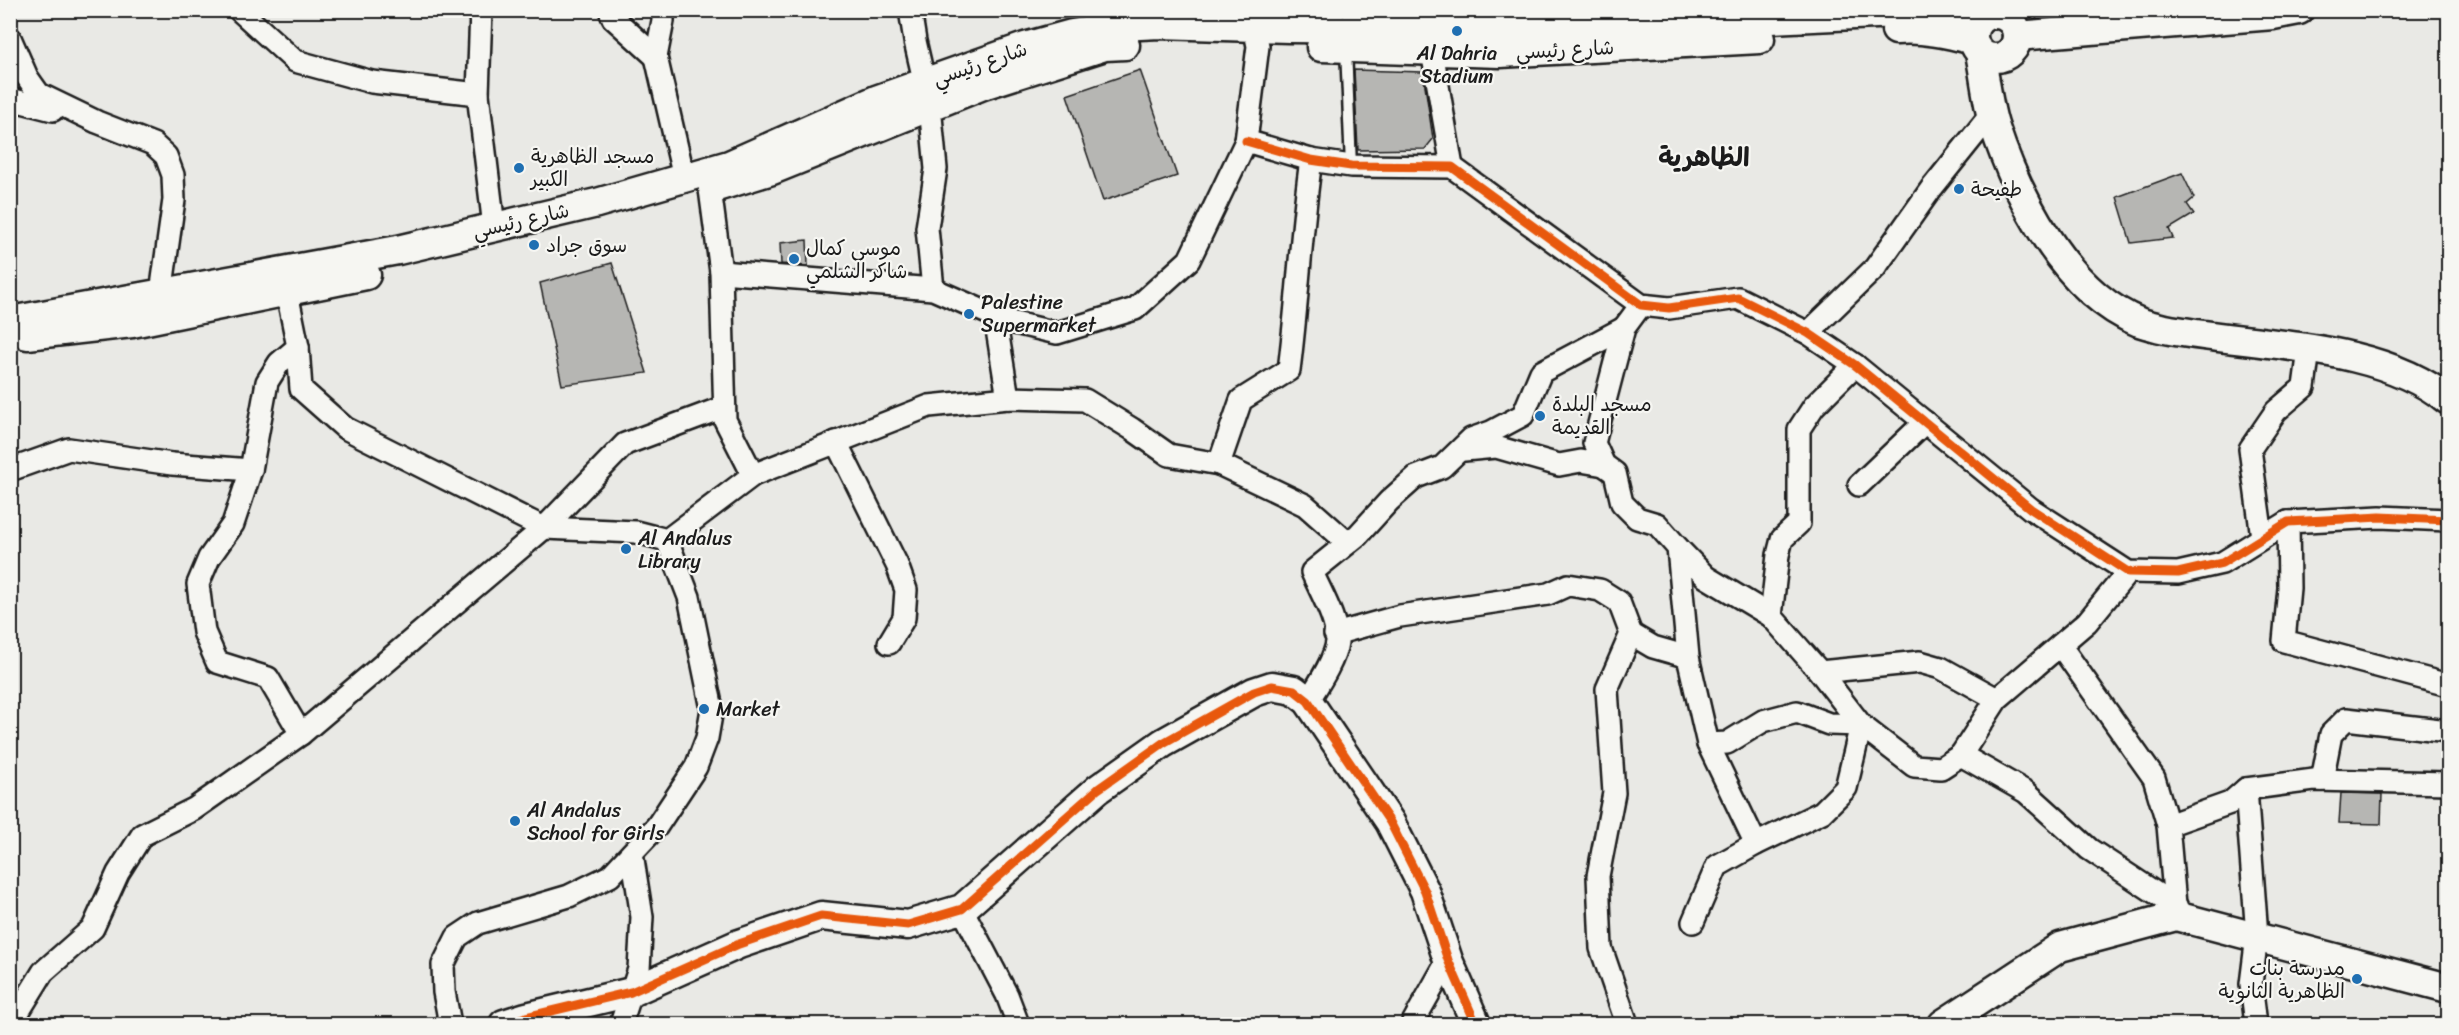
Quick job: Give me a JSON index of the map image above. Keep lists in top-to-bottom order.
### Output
{
  "streets": {
    "main road": ["شارع رئيسي"]
  },
  "districts": ["الظاهرية"],
  "places": [
    "Al Dahria Stadium",
    "مسجد الظاهرية الكبير",
    "طفيحة",
    "سوق جراد",
    "موسى كمال شاكر الشلمي",
    "Palestine Supermarket",
    "مسجد البلدة القديمة",
    "Al Andalus Library",
    "Market",
    "Al Andalus School for Girls",
    "مدرسة بنات الظاهرية الثانوية"
  ]
}
